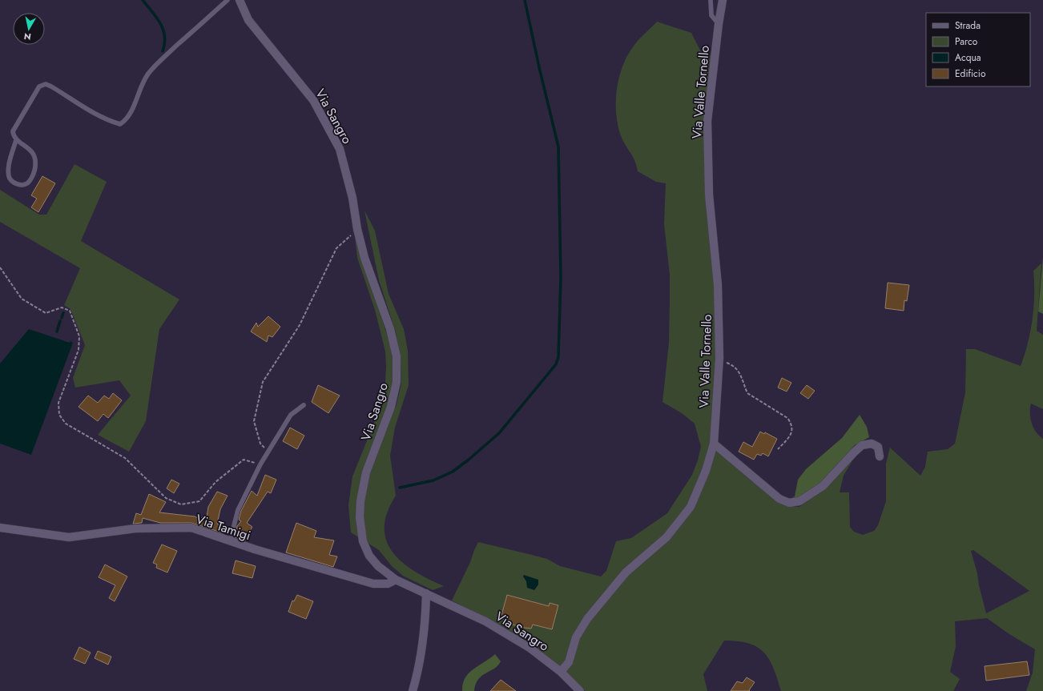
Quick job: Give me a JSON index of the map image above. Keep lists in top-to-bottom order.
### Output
{
  "streets": {
    "street": ["Via Valle Tornello", "Via Sangro", "Via Tamigi"]
  },
  "crossings": [
    ["Via Valle Tornello", "Via Sangro"],
    ["Via Sangro", "Via Tamigi"]
  ],
  "legend": [
    "Strada",
    "Parco",
    "Acqua",
    "Edificio"
  ],
  "north": "bottom"
}
